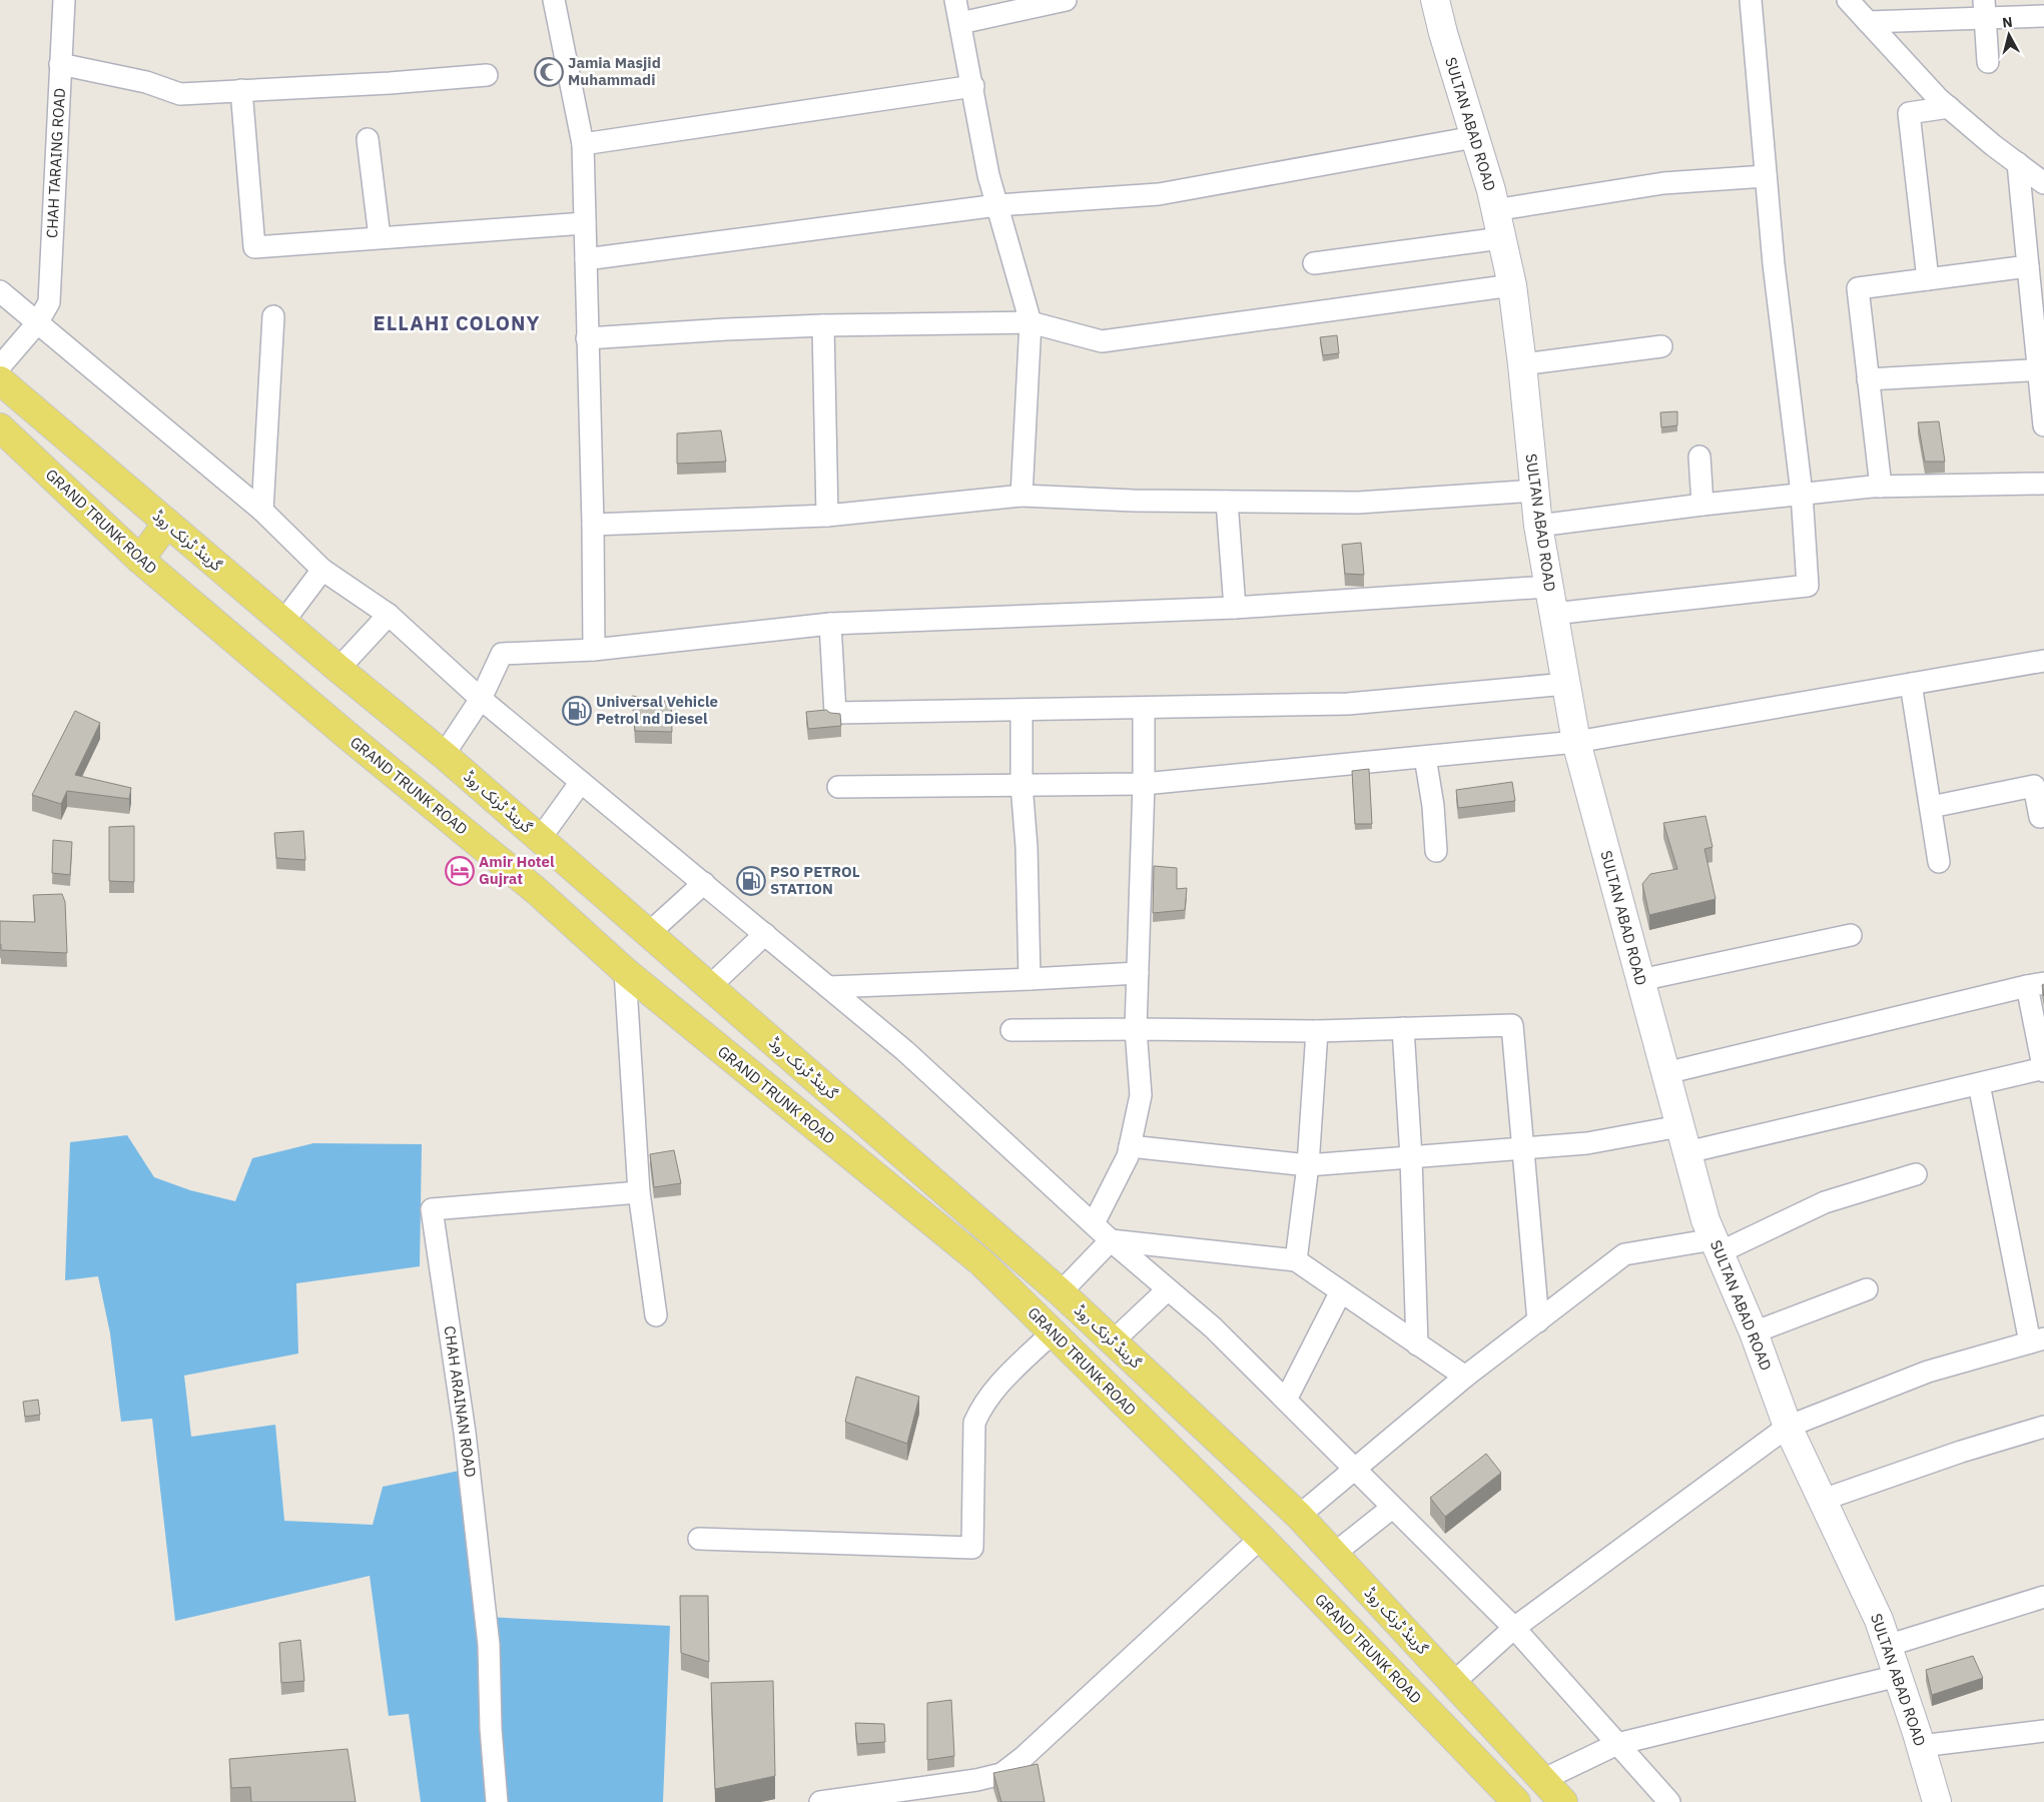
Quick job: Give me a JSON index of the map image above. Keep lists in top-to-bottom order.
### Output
{
  "streets": {
    "main road": ["GRAND TRUNK ROAD", "گرینڈ ٹرنک روڈ"],
    "street": ["SULTAN ABAD ROAD", "CHAH TARAING ROAD", "CHAH ARAINAN ROAD"]
  },
  "districts": ["ELLAHI COLONY"],
  "places": {
    "mosque": ["Jamia Masjid Muhammadi"],
    "fuel station": ["Universal Vehicle Petrol nd Diesel", "PSO PETROL STATION"],
    "hotel": ["Amir Hotel Gujrat"]
  },
  "north": "top"
}
